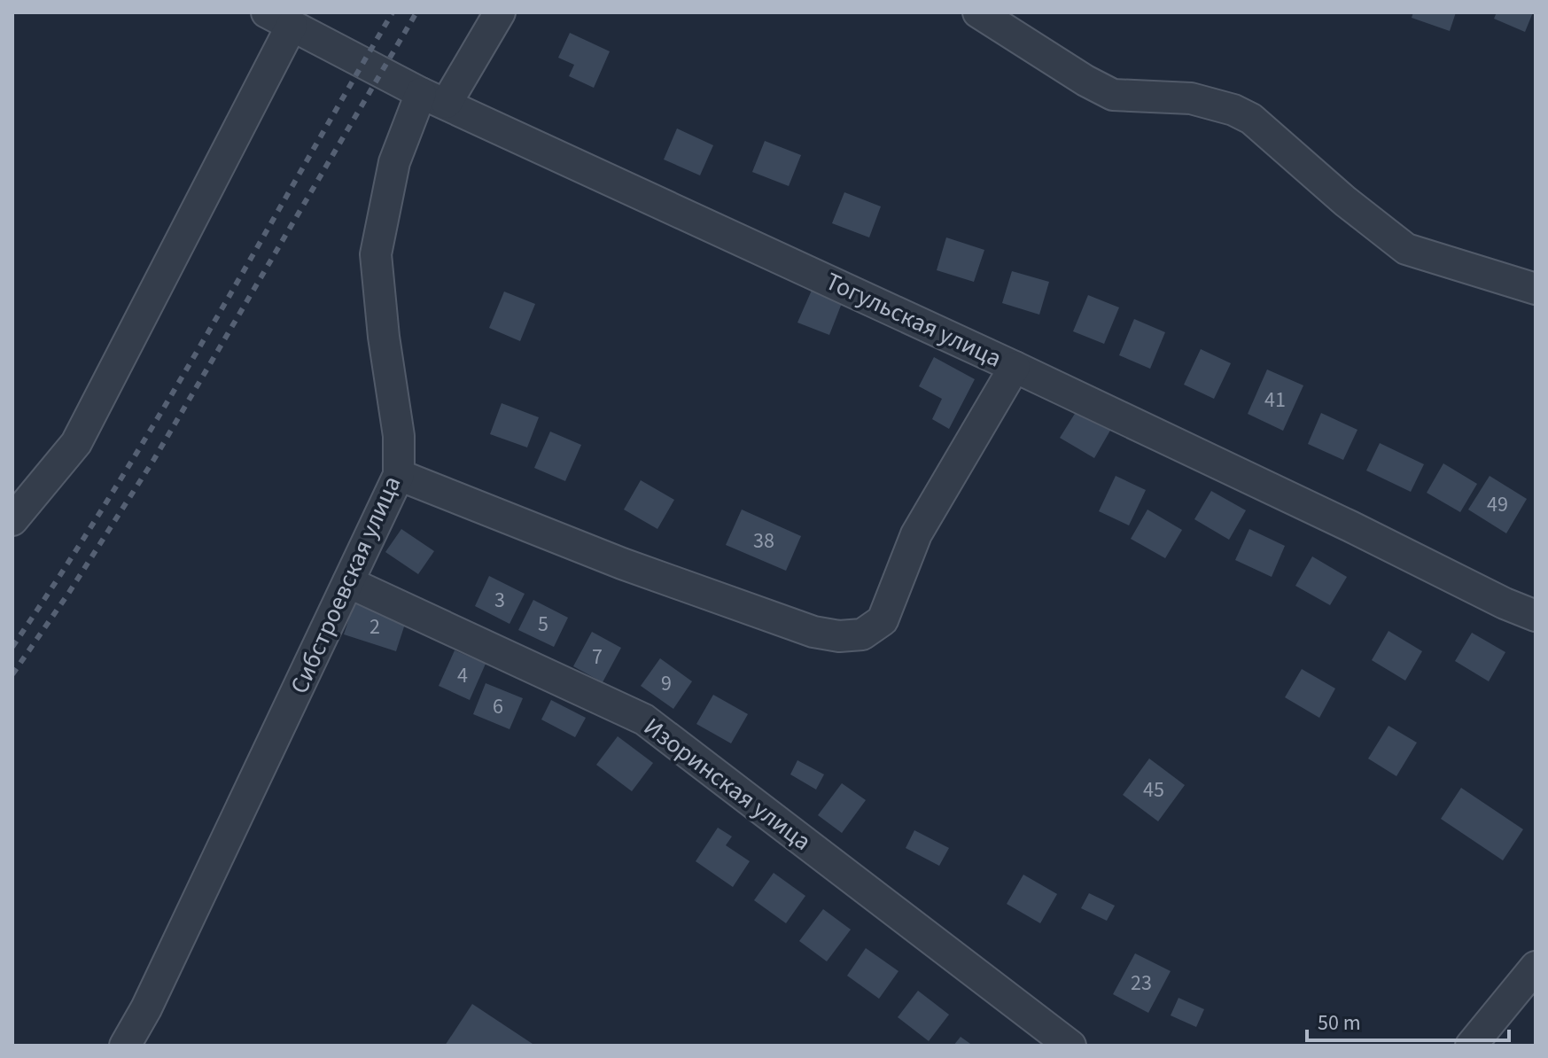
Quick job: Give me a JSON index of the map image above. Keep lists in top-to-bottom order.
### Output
{
  "streets": {
    "street": ["Тогульская улица", "Сибстроевская улица", "Изоринская улица"]
  },
  "crossings": [
    ["Тогульская улица", "Сибстроевская улица"],
    ["Сибстроевская улица", "Изоринская улица"]
  ],
  "house_numbers": [
    "41",
    "49",
    "38",
    "3",
    "5",
    "2",
    "7",
    "4",
    "9",
    "6",
    "45",
    "23"
  ],
  "scale_bar": "50 m"
}
